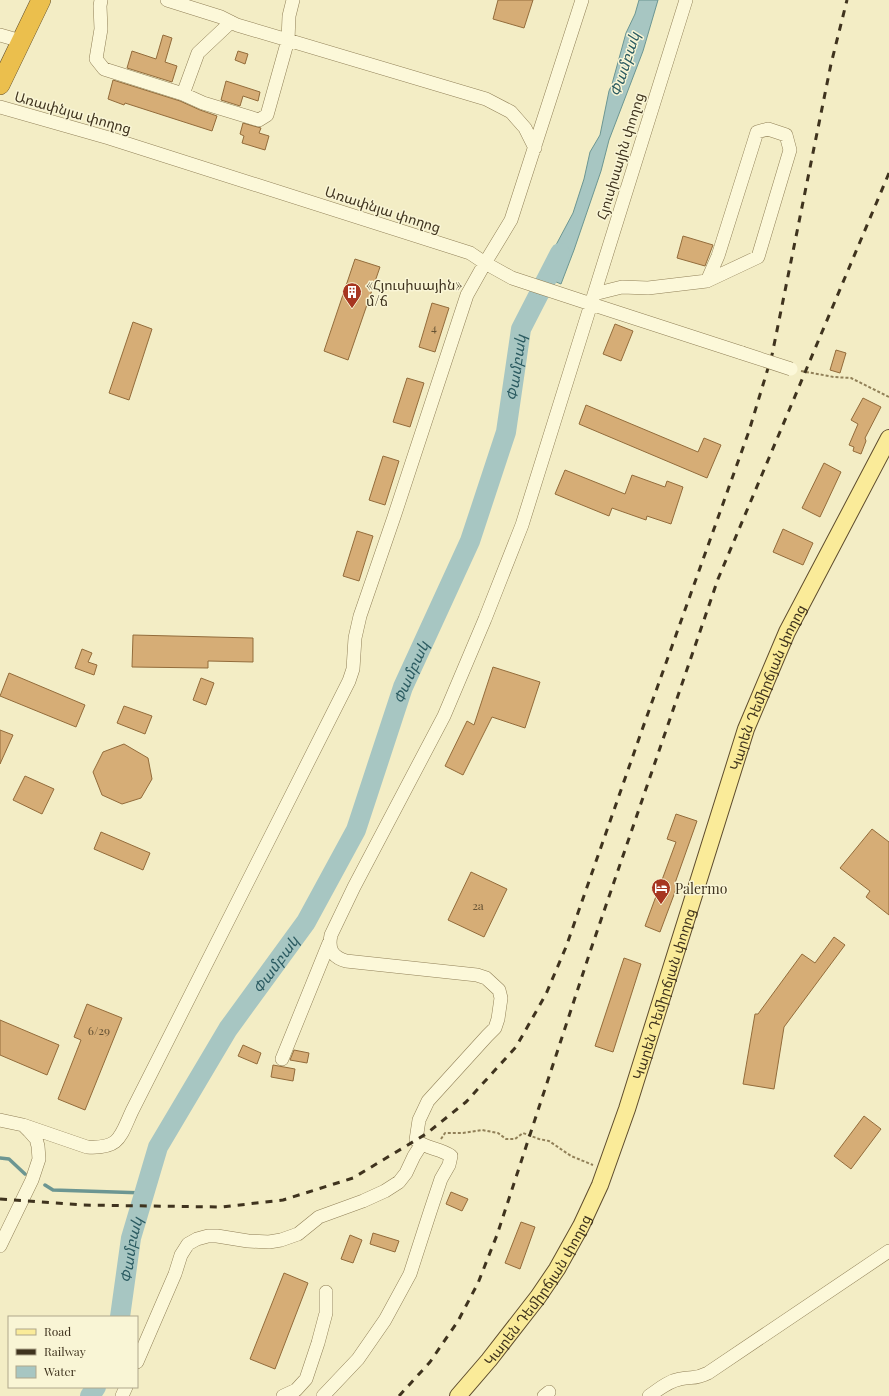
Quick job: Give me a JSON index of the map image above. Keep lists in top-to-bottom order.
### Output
{
  "streets": {
    "main road": ["Կարեն Դեմիրճյան փողոց"],
    "street": ["Առափնյա փողոց", "Հյուսիսային փողոց"]
  },
  "crossings": [
    ["Առափնյա փողոց", "Հյուսիսային փողոց"]
  ],
  "water": ["Փամբակ"],
  "places": {
    "building": ["«Հյուսիսային» մ/ճ"],
    "hotel": ["Palermo"]
  },
  "house_numbers": ["4", "2a", "6/29"],
  "legend": ["Road", "Railway", "Water"]
}
